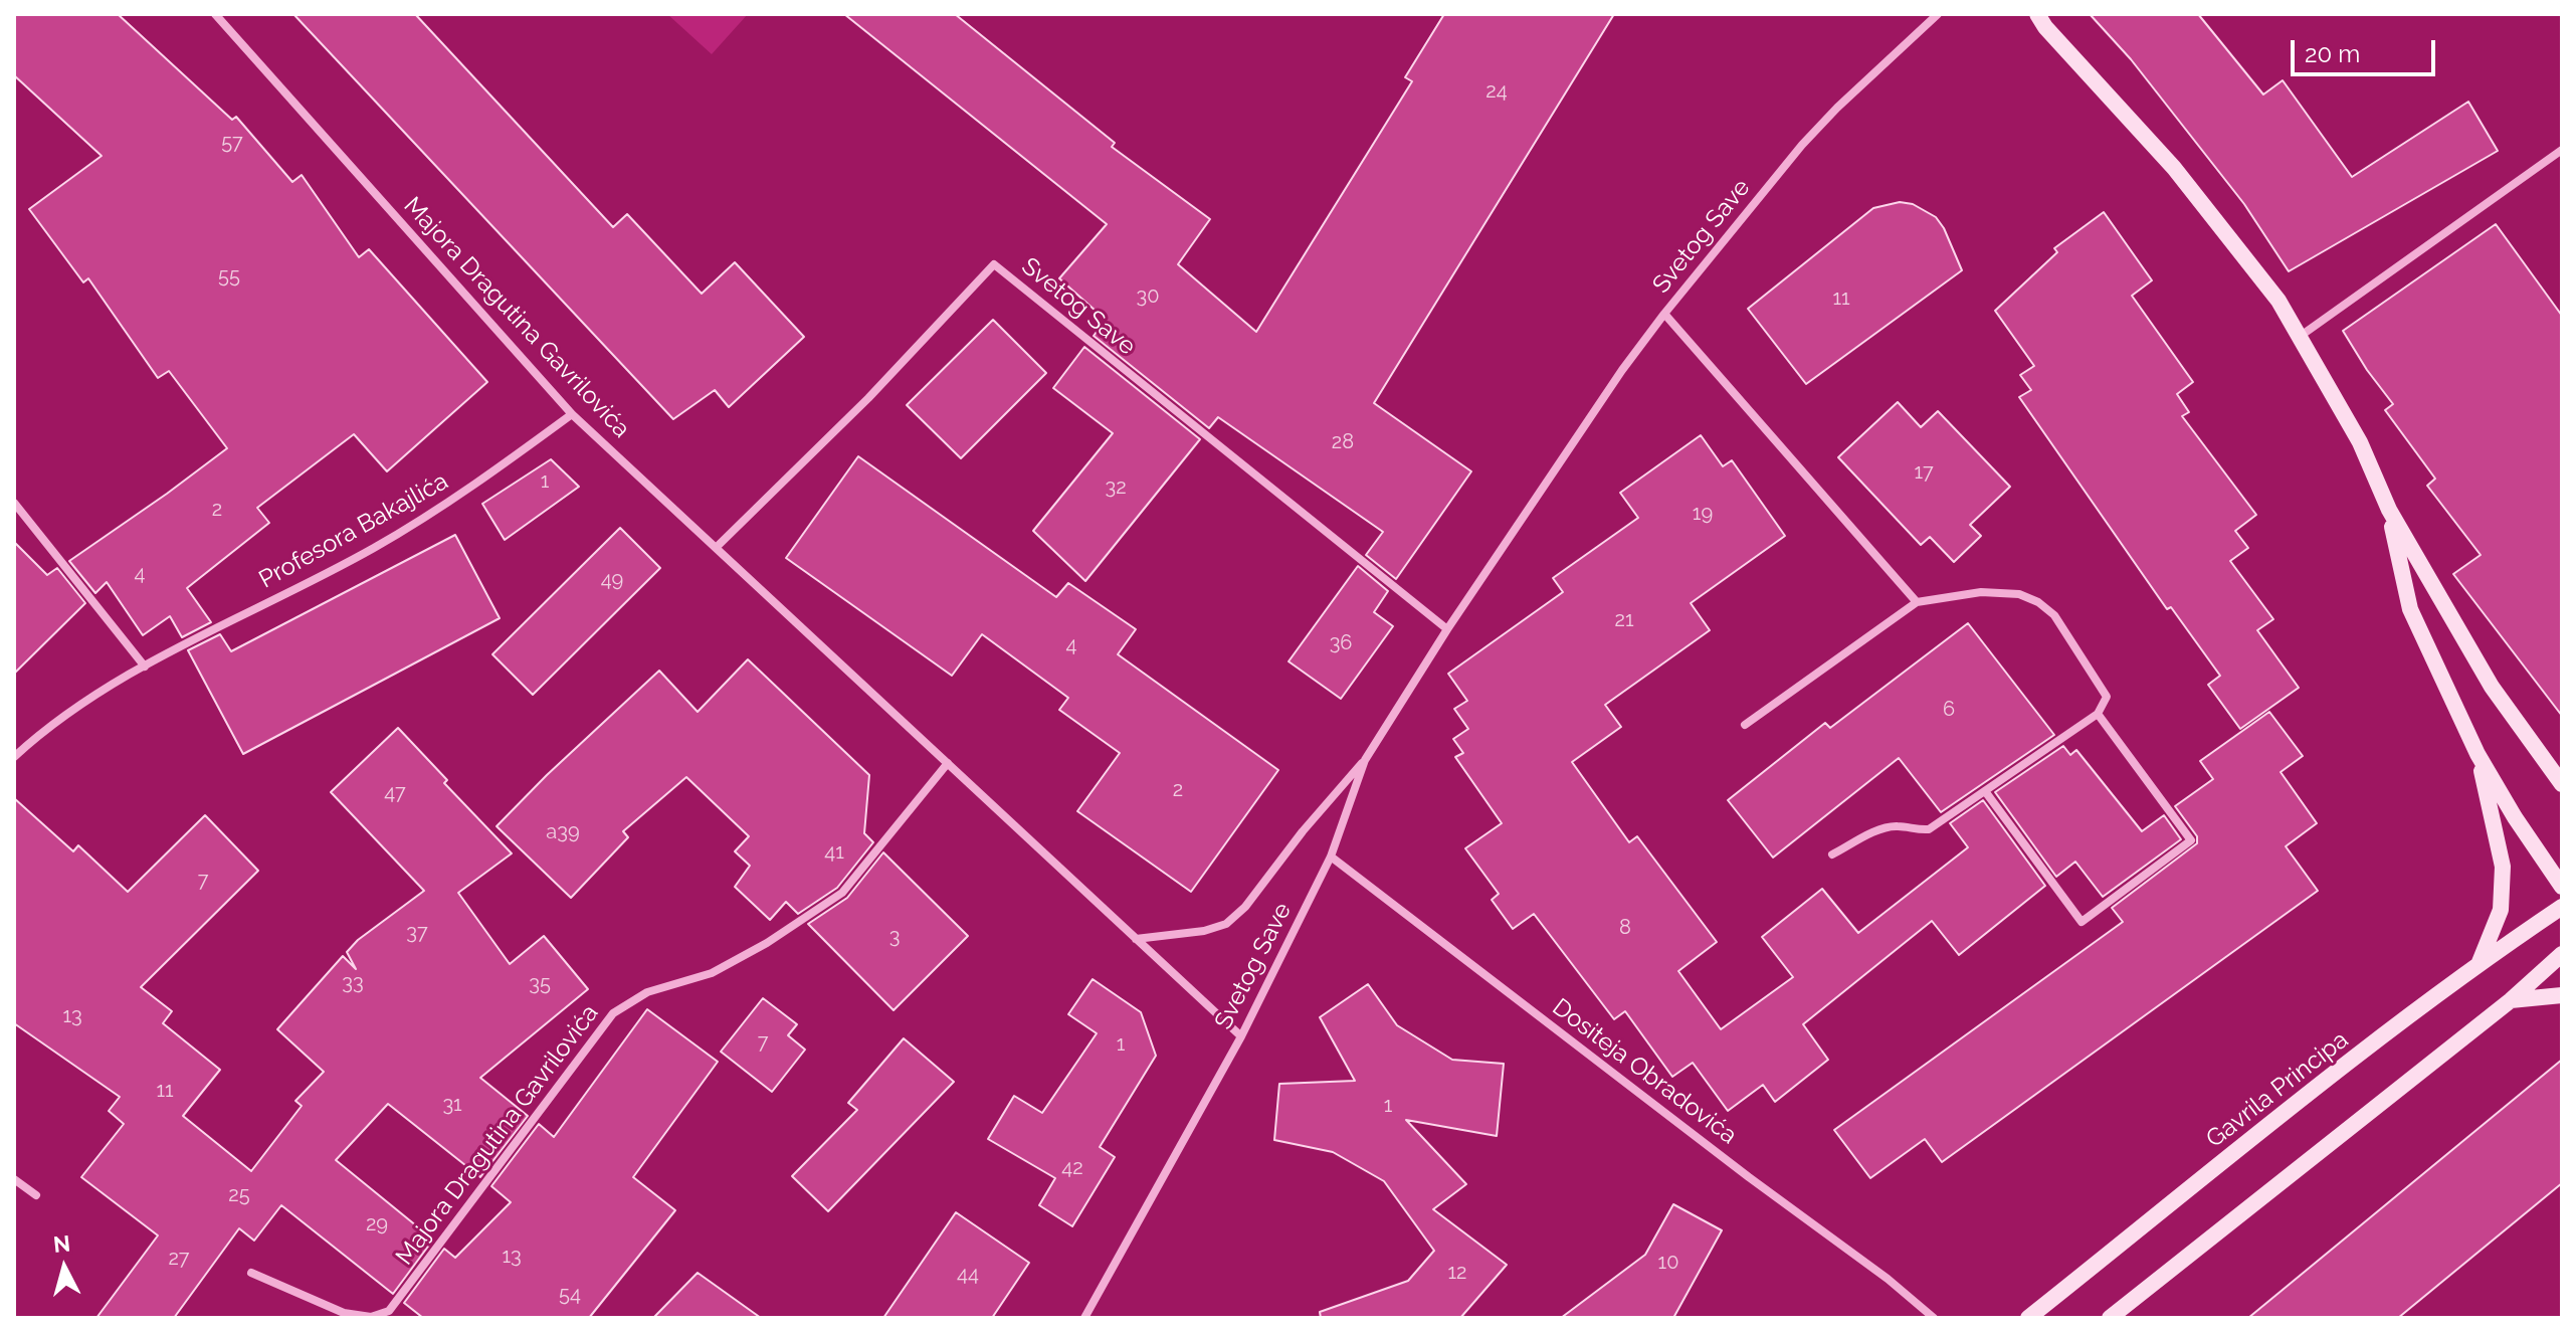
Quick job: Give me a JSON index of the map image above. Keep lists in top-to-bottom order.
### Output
{
  "streets": {
    "main road": ["Gavrila Principa"],
    "street": [
      "Svetog Save",
      "Majora Dragutina Gavrilovića",
      "Profesora Bakajlića",
      "Dositeja Obradovića"
    ]
  },
  "crossings": [
    ["Svetog Save", "Majora Dragutina Gavrilovića"],
    ["Svetog Save", "Dositeja Obradovića"],
    ["Majora Dragutina Gavrilovića", "Profesora Bakajlića"]
  ],
  "house_numbers": [
    "24",
    "57",
    "55",
    "30",
    "11",
    "28",
    "17",
    "1",
    "32",
    "2",
    "19",
    "4",
    "49",
    "21",
    "36",
    "4",
    "6",
    "2",
    "47",
    "а39",
    "41",
    "7",
    "8",
    "37",
    "3",
    "33",
    "35",
    "13",
    "7",
    "1",
    "11",
    "31",
    "1",
    "42",
    "25",
    "29",
    "13",
    "27",
    "10",
    "12",
    "44",
    "54"
  ],
  "scale_bar": "20 m",
  "north": "top"
}
